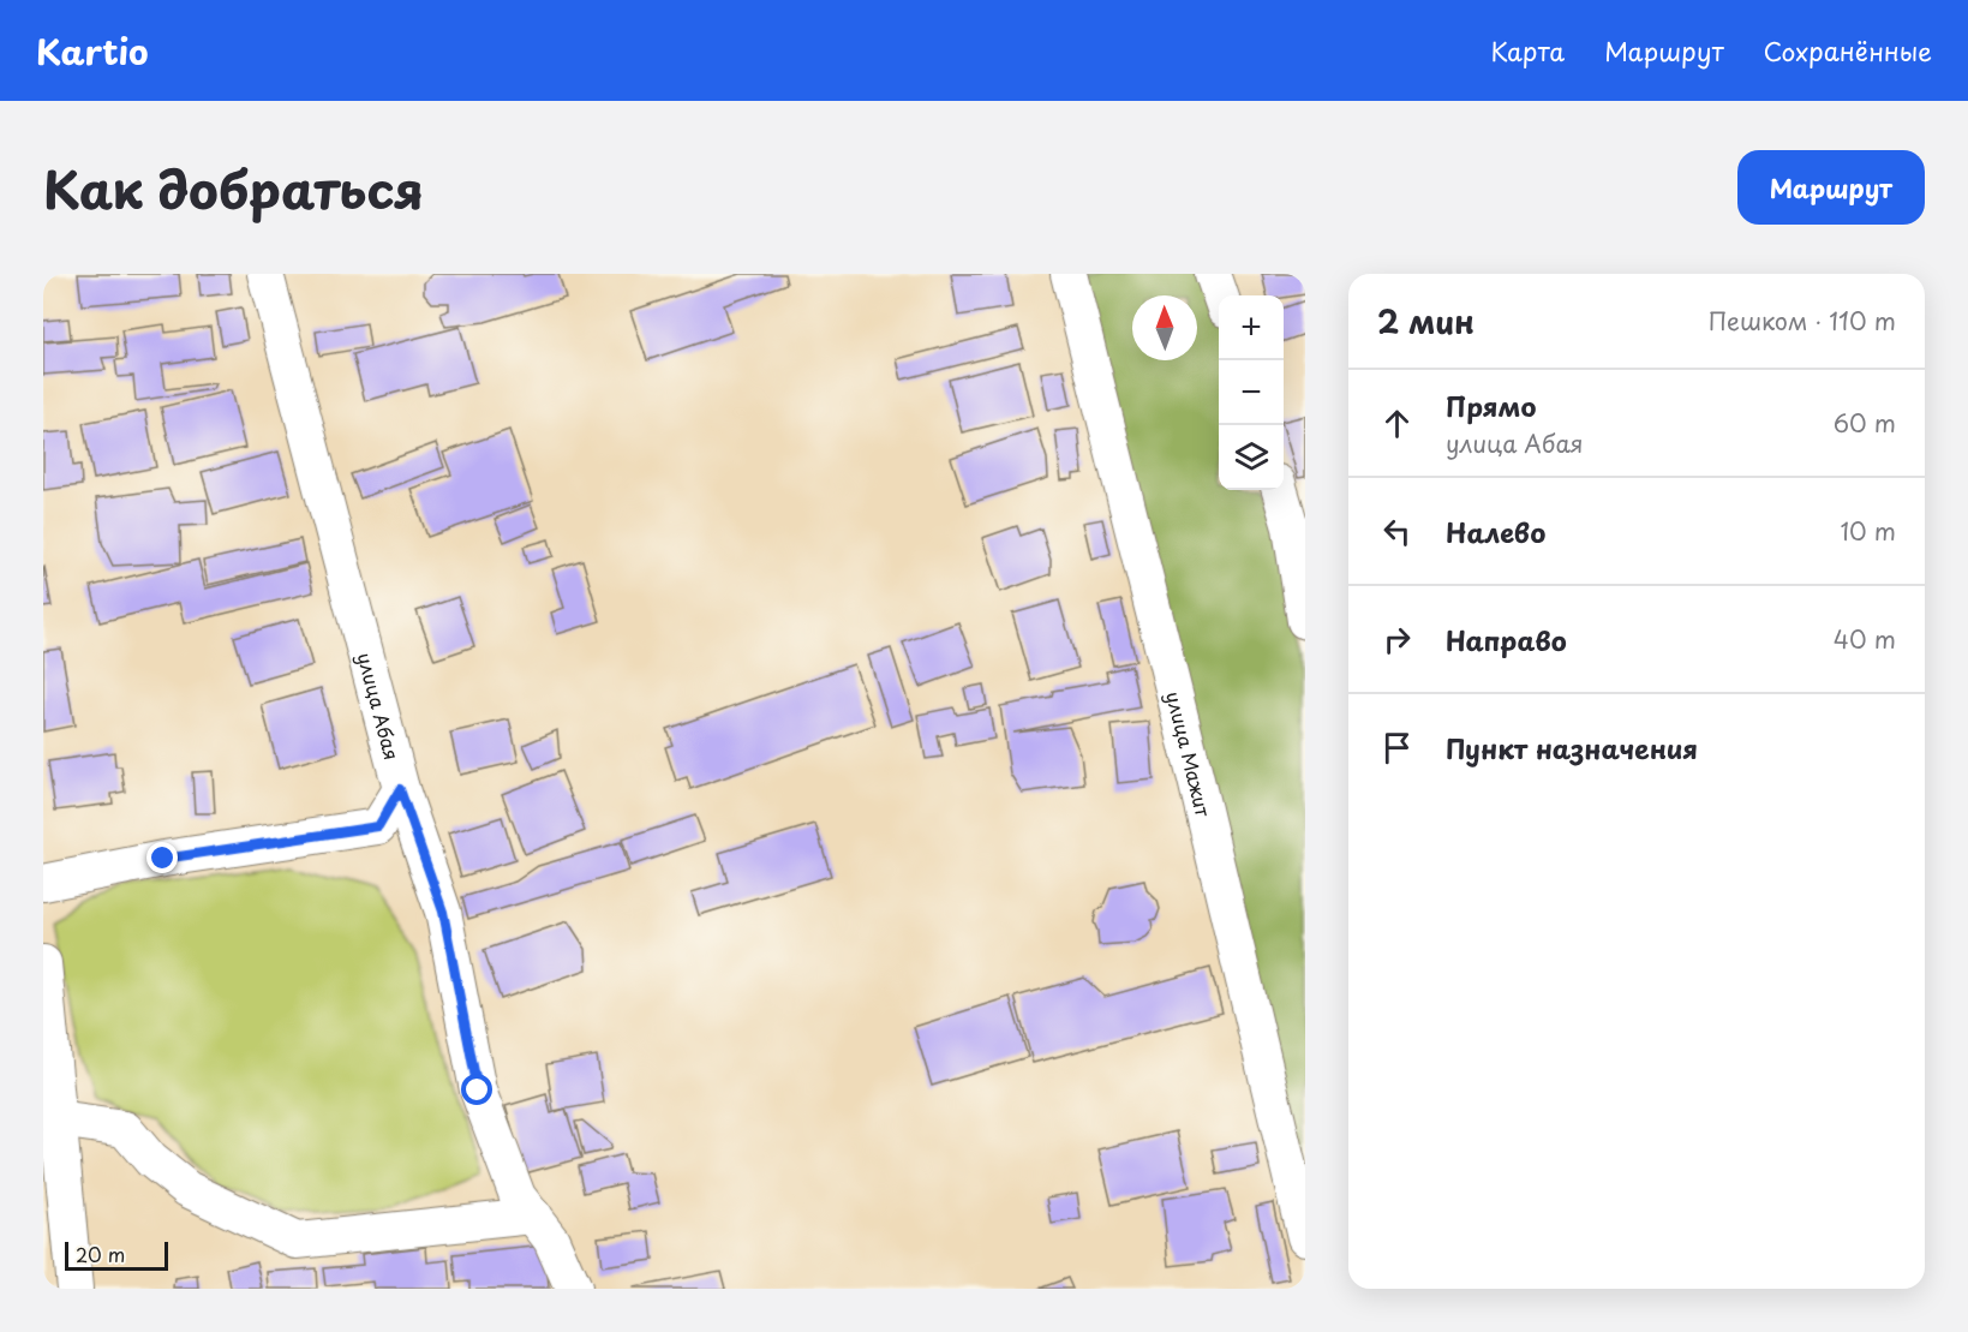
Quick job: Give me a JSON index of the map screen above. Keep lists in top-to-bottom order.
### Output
{
  "streets": {
    "street": ["улица Абая", "улица Мажит"]
  },
  "scale_bar": "20 m",
  "north": "top",
  "page": {
    "header": "Kartio",
    "nav": ["Карта", "Маршрут", "Сохранённые"],
    "title": "Как добраться",
    "buttons": "Маршрут",
    "heading": ["2 мин", "Пешком · 110 m"],
    "map_buttons": ["+", "−"],
    "list": [
      ["Прямо", "улица Абая", "60 m"],
      ["Налево", "10 m"],
      ["Направо", "40 m"],
      "Пункт назначения"
    ],
    "scale": "20 m"
  }
}
